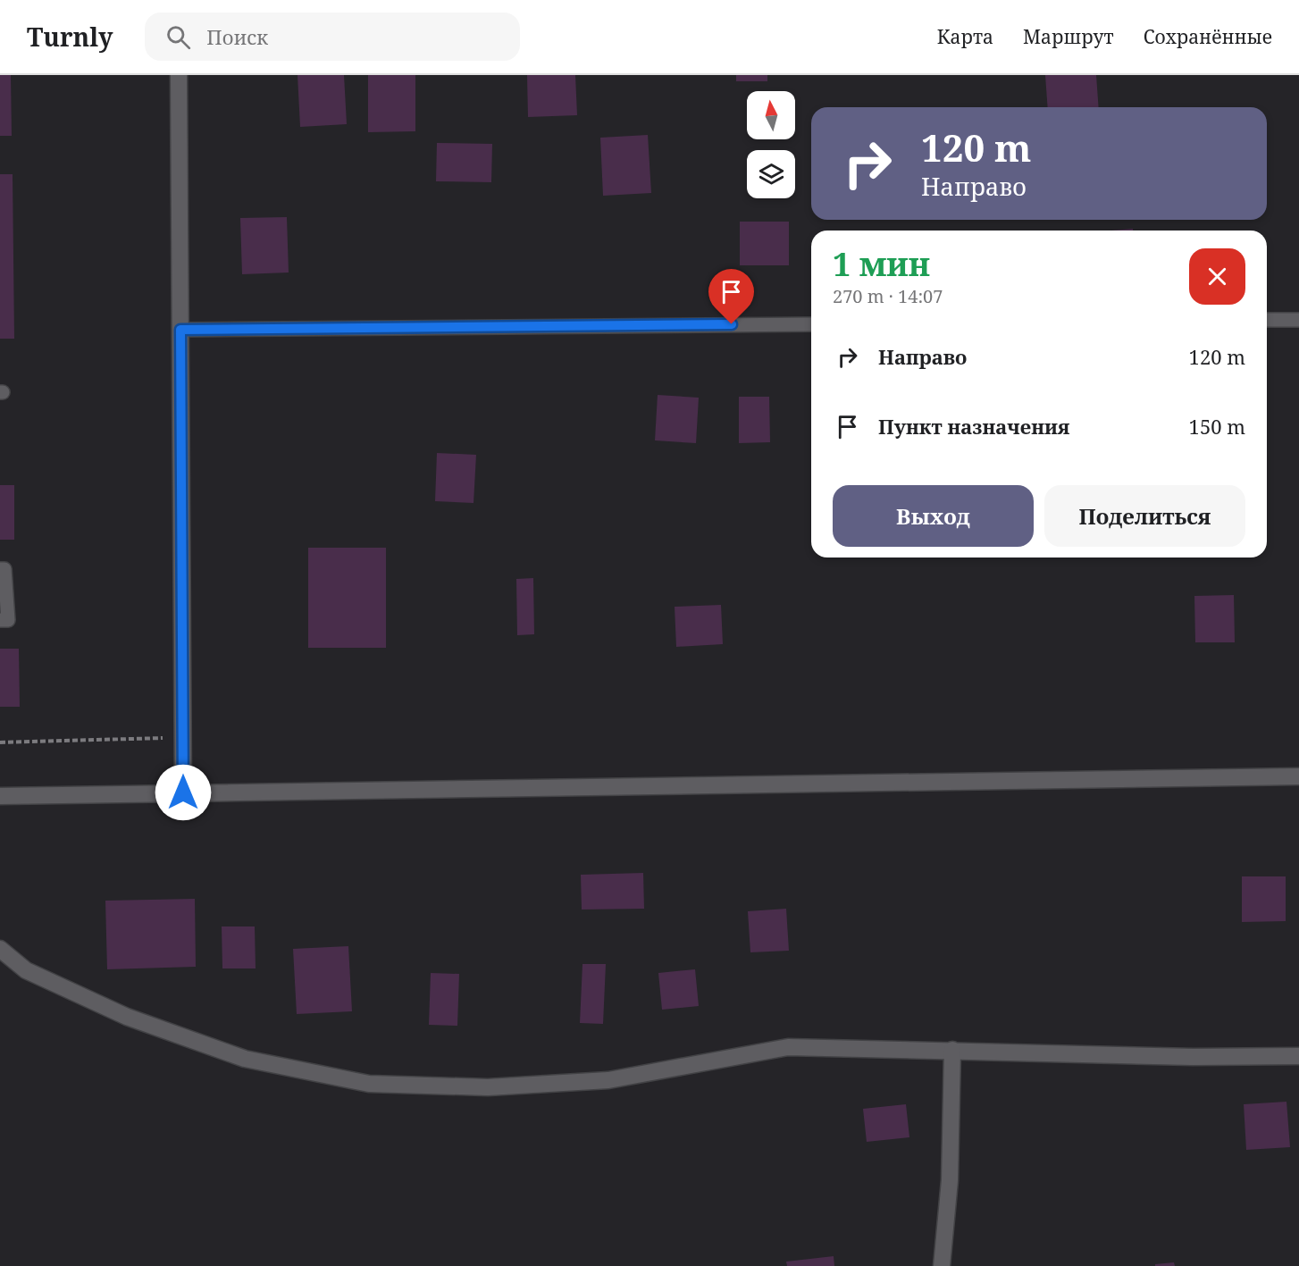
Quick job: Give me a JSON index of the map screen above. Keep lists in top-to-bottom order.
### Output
{
  "north": "top",
  "page": {
    "header": "Turnly",
    "search": "Поиск",
    "nav": ["Карта", "Маршрут", "Сохранённые"],
    "turn": ["120 m", "Направо"],
    "heading": ["1 мин", "270 m · 14:07"],
    "list": [
      {
        "name": "Направо",
        "value": "120 m"
      },
      {
        "name": "Пункт назначения",
        "value": "150 m"
      }
    ],
    "buttons": ["Выход", "Поделиться"]
  }
}
